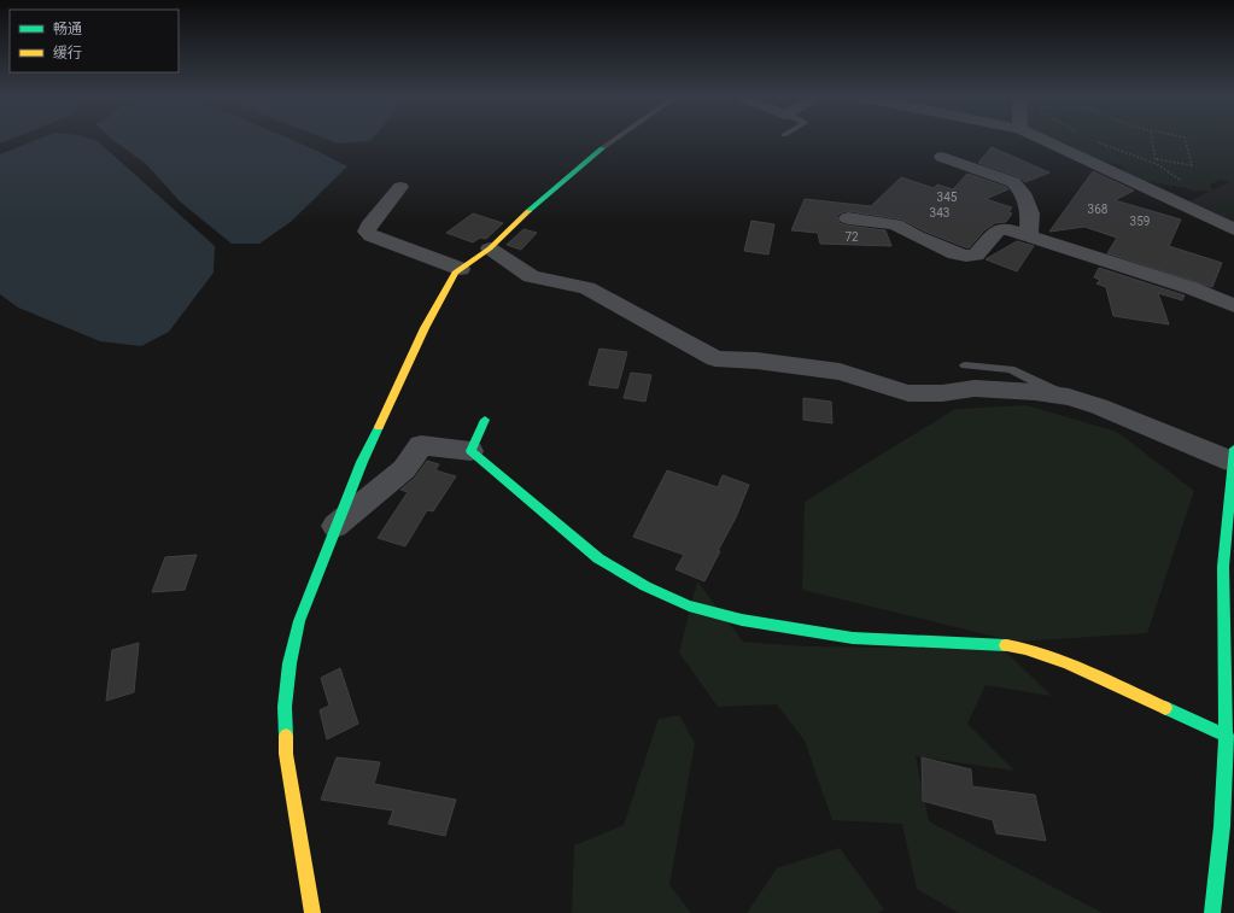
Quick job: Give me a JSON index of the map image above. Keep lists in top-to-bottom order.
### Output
{
  "house_numbers": [
    "345",
    "368",
    "343",
    "359",
    "72"
  ],
  "legend": ["畅通", "缓行"]
}
